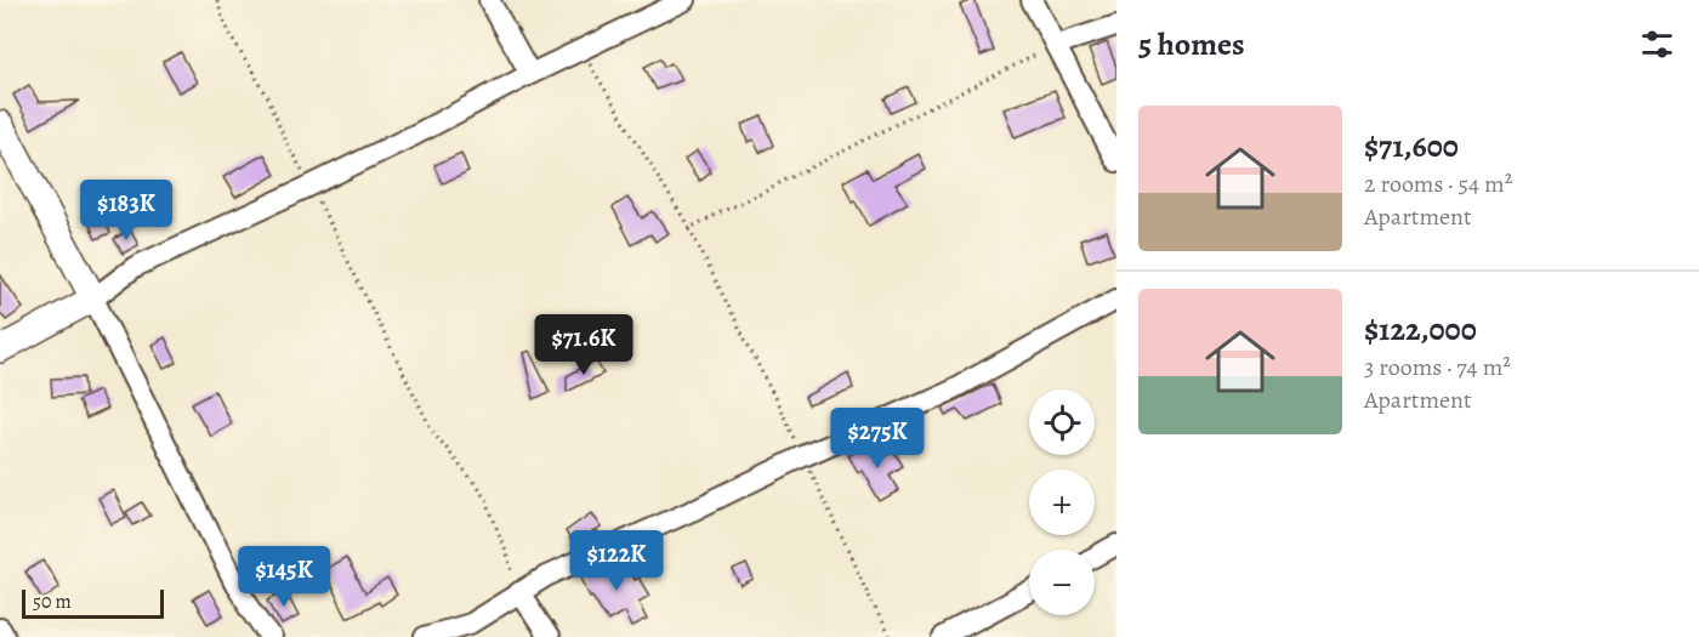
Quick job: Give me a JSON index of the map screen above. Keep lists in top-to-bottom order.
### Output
{
  "scale_bar": "50 m",
  "page": {
    "heading": "5 homes",
    "list": [
      {
        "name": "$71,600",
        "note": "2 rooms · 54 m² · Apartment"
      },
      {
        "name": "$122,000",
        "note": "3 rooms · 74 m² · Apartment"
      }
    ],
    "price": [
      "$183K",
      "$71.6K",
      "$275K",
      "$122K",
      "$145K"
    ],
    "map_buttons": ["+", "−"],
    "scale": "50 m"
  }
}
